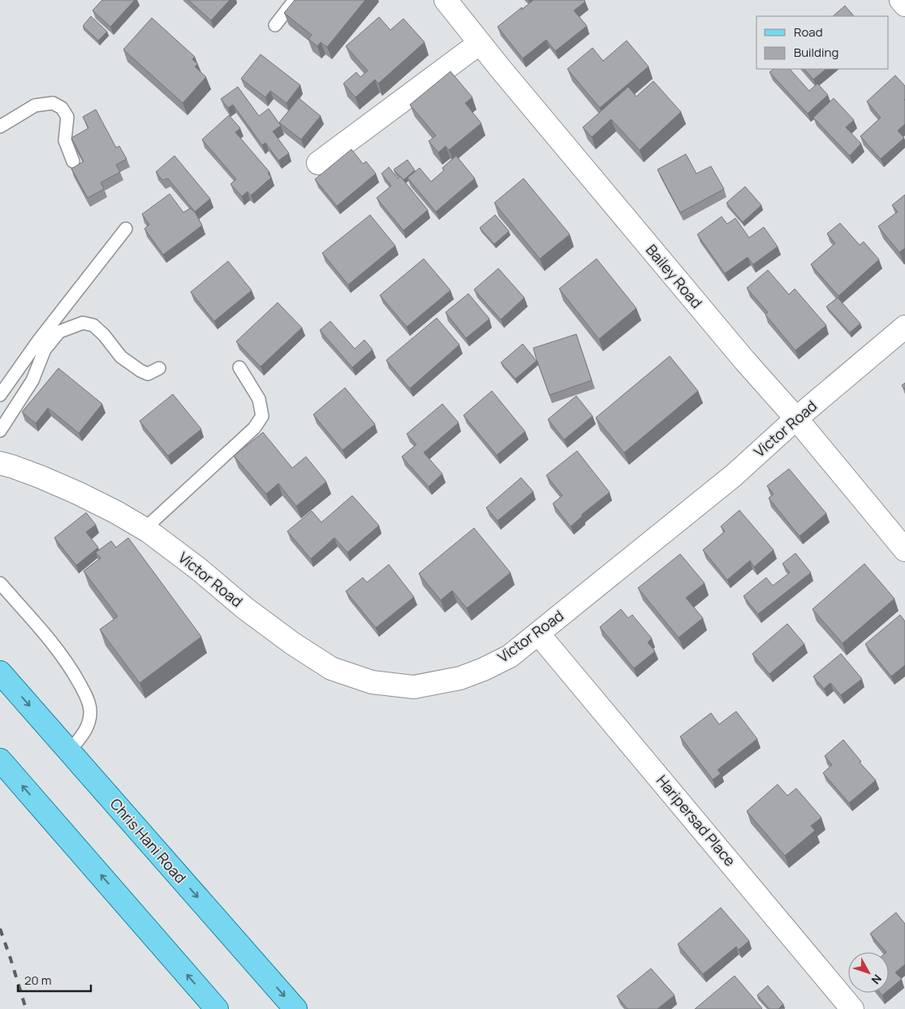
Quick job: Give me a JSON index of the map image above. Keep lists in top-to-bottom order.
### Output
{
  "streets": {
    "main road": ["Chris Hani Road"],
    "street": ["Bailey Road", "Victor Road", "Haripersad Place"]
  },
  "crossings": [
    ["Bailey Road", "Victor Road"],
    ["Victor Road", "Haripersad Place"]
  ],
  "legend": ["Road", "Building"],
  "scale_bar": "20 m",
  "north": "bottom right"
}
